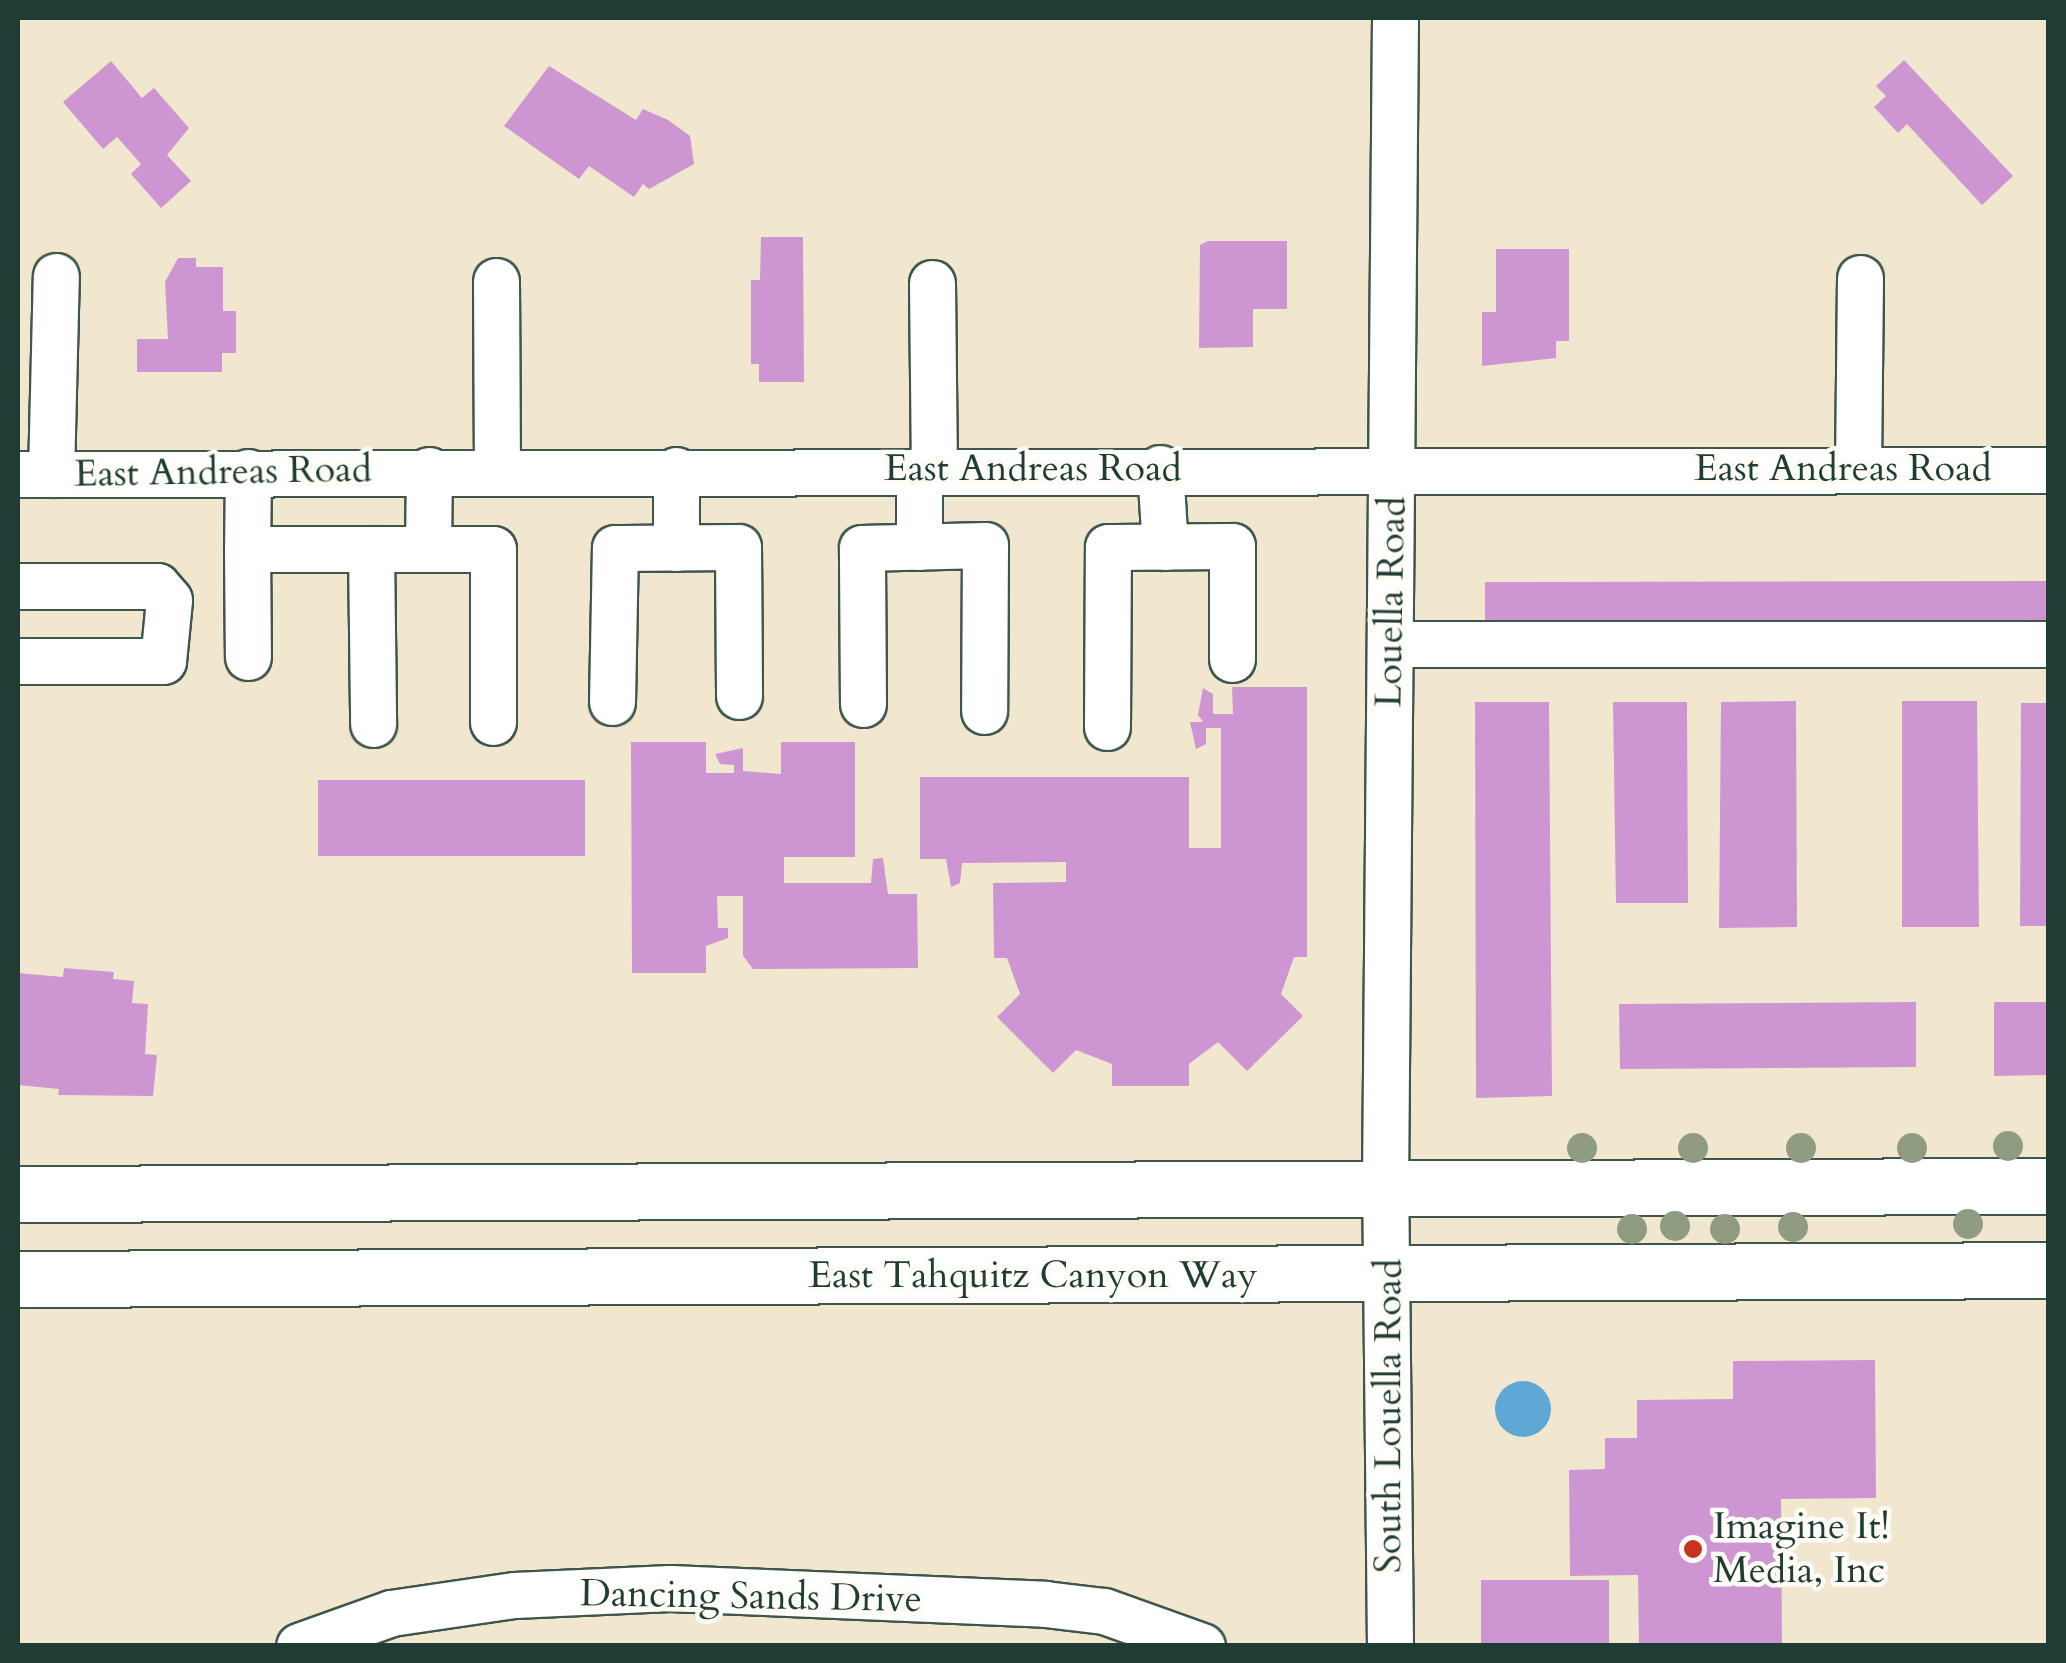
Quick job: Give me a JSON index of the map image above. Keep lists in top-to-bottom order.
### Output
{
  "streets": {
    "main road": ["East Tahquitz Canyon Way"],
    "street": [
      "East Andreas Road",
      "Louella Road",
      "South Louella Road",
      "Dancing Sands Drive"
    ]
  },
  "crossings": [
    ["East Andreas Road", "Louella Road"],
    ["Louella Road", "South Louella Road"],
    ["East Tahquitz Canyon Way", "South Louella Road"]
  ],
  "places": ["Imagine It! Media, Inc"]
}
